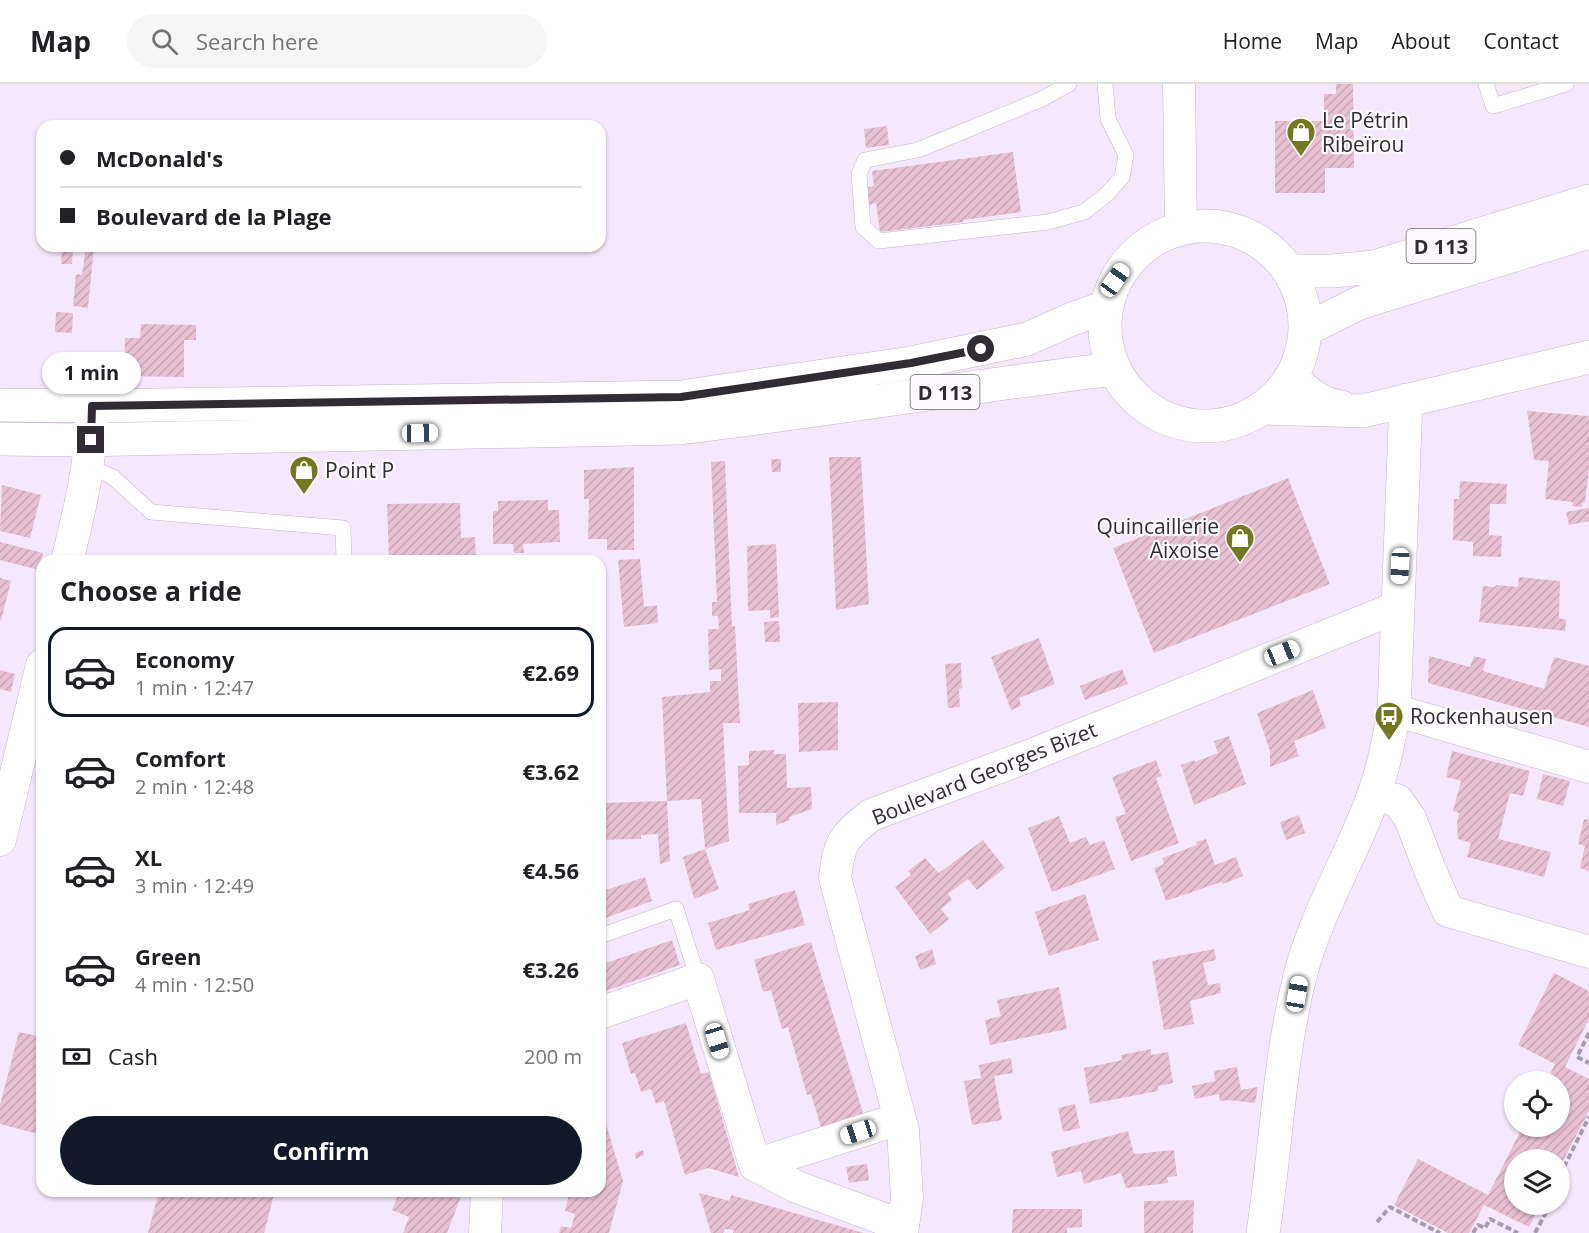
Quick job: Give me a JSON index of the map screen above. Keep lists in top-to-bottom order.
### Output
{
  "streets": {
    "main road": ["D 113"],
    "street": ["Boulevard Georges Bizet"]
  },
  "places": {
    "shop": ["Le Pétrin Ribeïrou", "Point P", "Quincaillerie Aixoise"],
    "bus stop": ["Rockenhausen"]
  },
  "page": {
    "header": "Map",
    "search": "Search here",
    "nav": [
      "Home",
      "Map",
      "About",
      "Contact"
    ],
    "banner": ["McDonald's", "Boulevard de la Plage"],
    "bubble": "1 min",
    "heading": "Choose a ride",
    "list": [
      {
        "name": "Economy",
        "note": "1 min · 12:47",
        "value": "€2.69"
      },
      {
        "name": "Comfort",
        "note": "2 min · 12:48",
        "value": "€3.62"
      },
      {
        "name": "XL",
        "note": "3 min · 12:49",
        "value": "€4.56"
      },
      {
        "name": "Green",
        "note": "4 min · 12:50",
        "value": "€3.26"
      }
    ],
    "pay": ["Cash", "200 m"],
    "buttons": "Confirm"
  }
}
